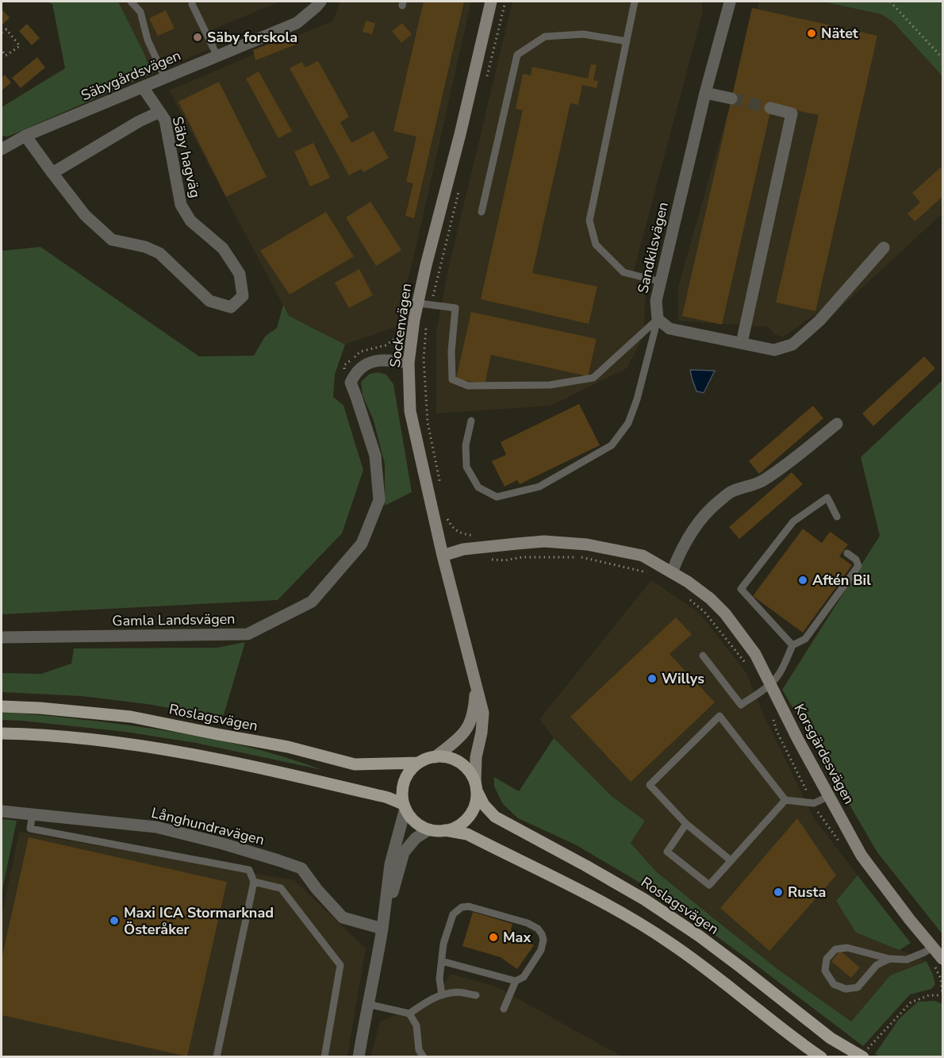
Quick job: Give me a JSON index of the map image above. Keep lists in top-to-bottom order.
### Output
{
  "streets": {
    "main road": ["Roslagsvägen"],
    "street": [
      "Säbygårdsvägen",
      "Säby hagväg",
      "Sandkilsvägen",
      "Sockenvägen",
      "Gamla Landsvägen",
      "Korsgärdesvägen",
      "Långhundravägen"
    ]
  },
  "crossings": [
    ["Säbygårdsvägen", "Säby hagväg"],
    ["Sockenvägen", "Gamla Landsvägen"],
    ["Sockenvägen", "Roslagsvägen"],
    ["Sockenvägen", "Korsgärdesvägen"]
  ],
  "places": [
    "Nätet",
    "Säby forskola",
    "Aftén Bil",
    "Willys",
    "Rusta",
    "Maxi ICA Stormarknad Österåker",
    "Max"
  ]
}
